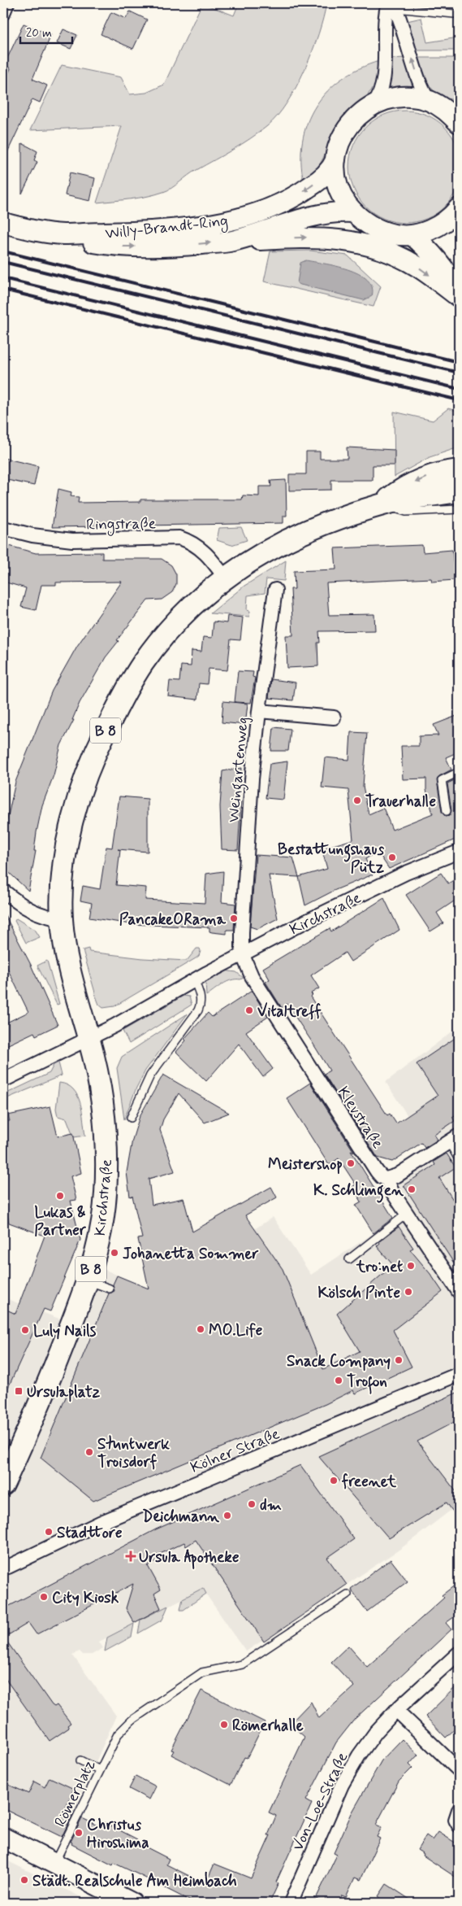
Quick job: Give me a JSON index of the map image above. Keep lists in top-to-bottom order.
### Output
{
  "streets": {
    "main road": ["Willy-Brandt-Ring", "B 8", "Kirchstraße"],
    "street": [
      "Ringstraße",
      "Weingartenweg",
      "Klevstraße",
      "Kölner Straße",
      "Von-Loe-Straße"
    ],
    "lane": ["Römerplatz"]
  },
  "crossings": [
    ["Ringstraße", "B 8"],
    ["B 8", "Kirchstraße"],
    ["Weingartenweg", "Kirchstraße"],
    ["Weingartenweg", "Klevstraße"],
    ["Kirchstraße", "Klevstraße"]
  ],
  "places": {
    "other": [
      "Trauerhalle",
      "Bestattungshaus Pütz",
      "PancakeORama",
      "Vitaltreff",
      "Meistershop",
      "K. Schlimgen",
      "Lukas & Partner",
      "Johanetta Sommer",
      "tro:net",
      "Kölsch Pinte",
      "MO.Life",
      "Luly Nails",
      "Snack Company",
      "Trofon",
      "Stuntwerk Troisdorf",
      "freenet",
      "dm",
      "Deichmann",
      "Stadttore",
      "City Kiosk",
      "Römerhalle",
      "Christus Hiroshima",
      "Städt. Realschule Am Heimbach"
    ],
    "transit": ["Ursulaplatz"],
    "health": ["Ursula Apotheke"]
  },
  "scale_bar": "20 m"
}
